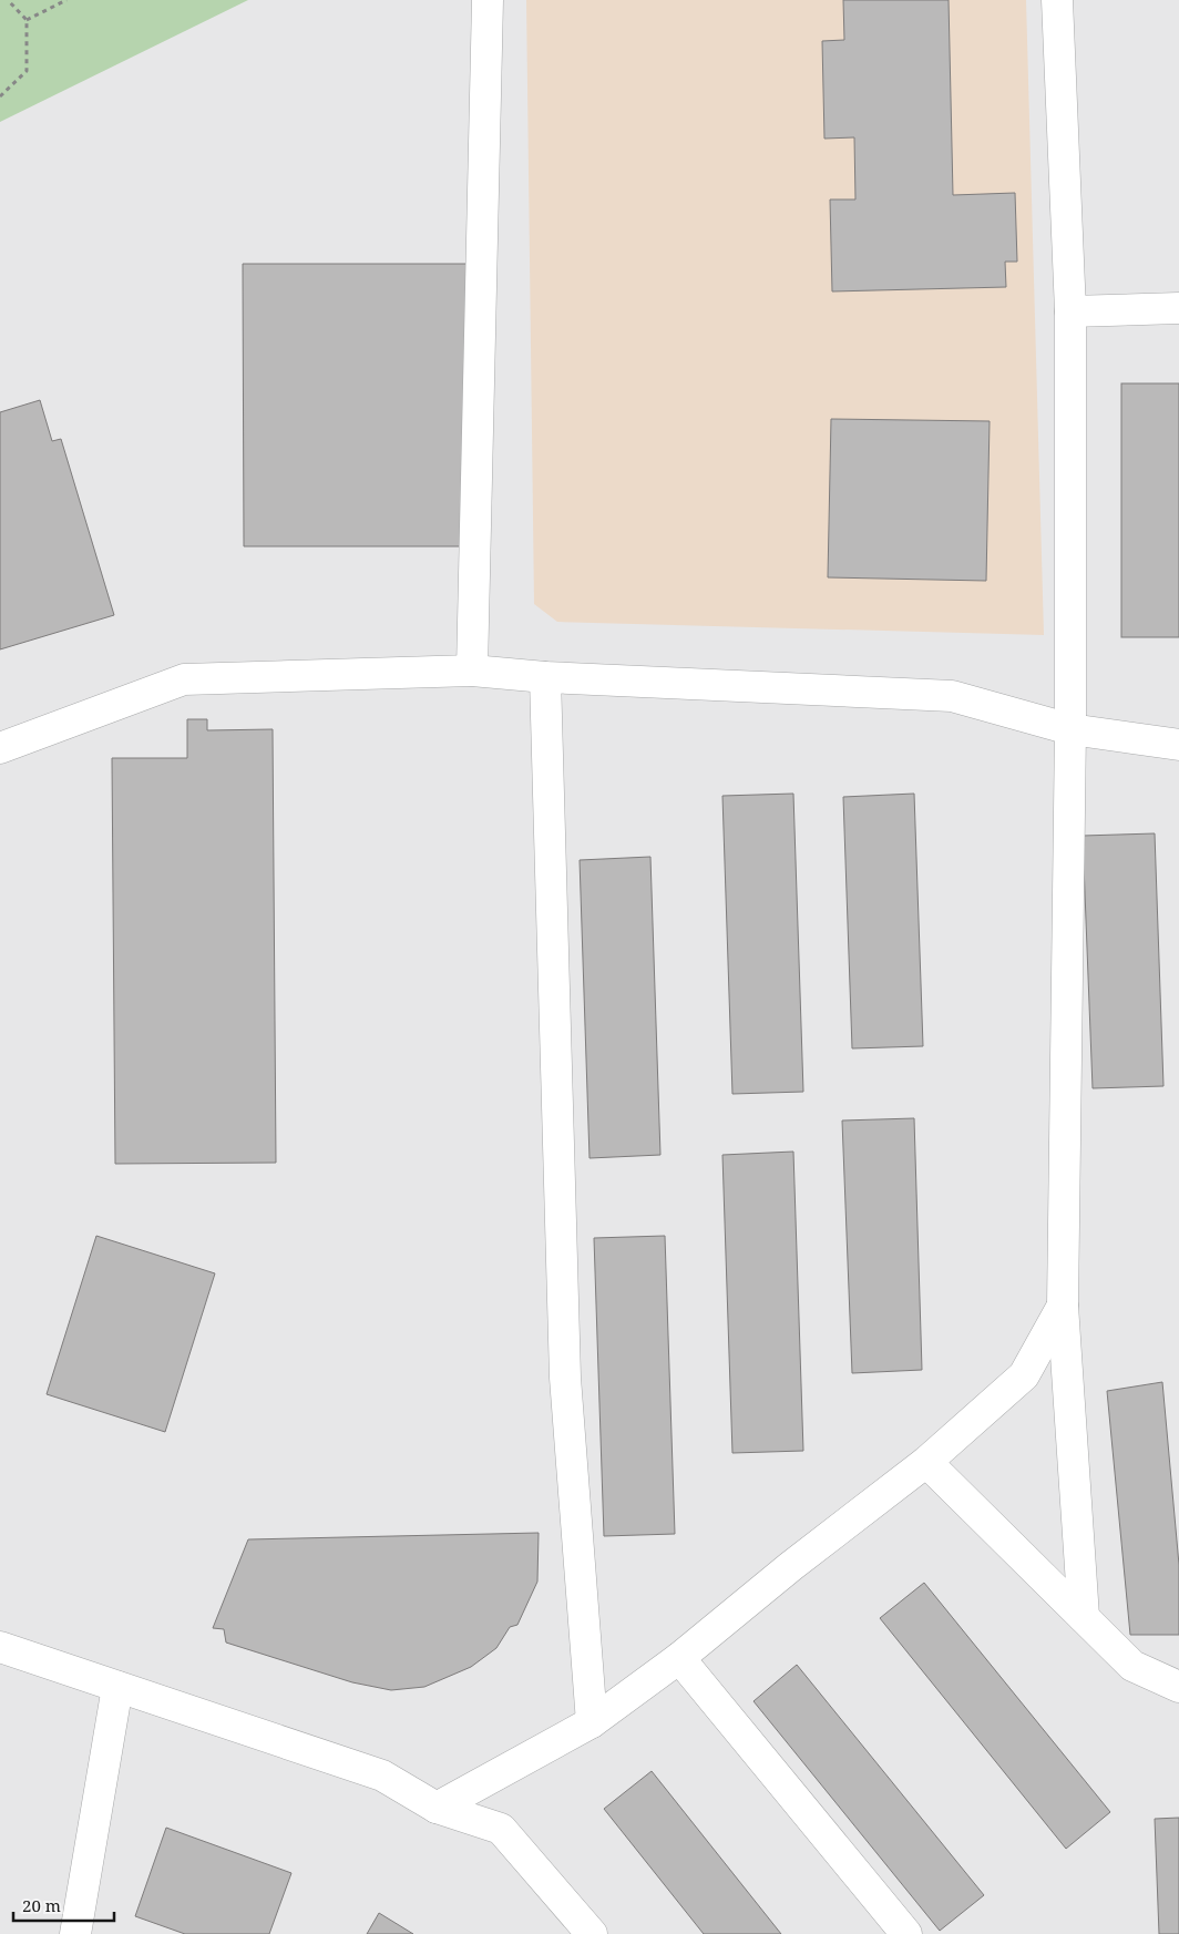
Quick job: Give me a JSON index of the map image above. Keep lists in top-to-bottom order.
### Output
{
  "scale_bar": "20 m"
}
